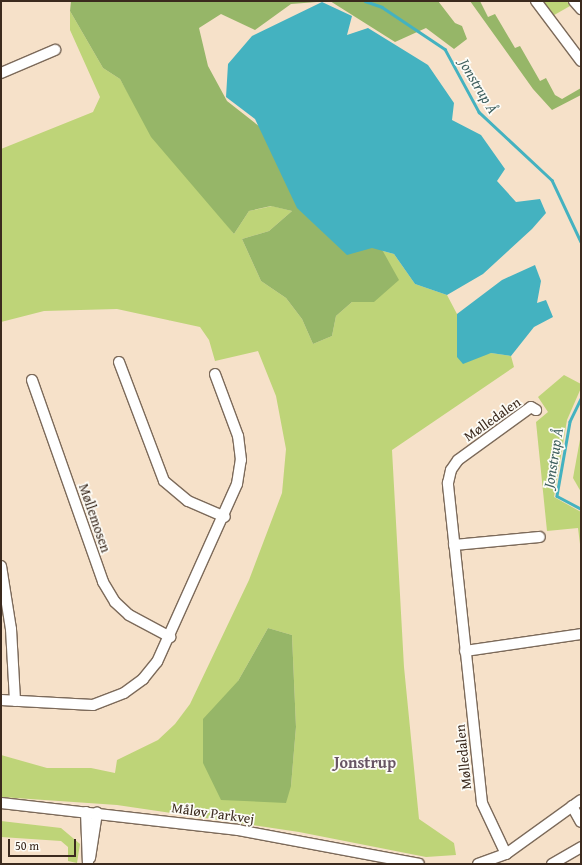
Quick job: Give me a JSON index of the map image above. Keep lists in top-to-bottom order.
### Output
{
  "streets": {
    "street": ["Mølledalen", "Møllemosen", "Måløv Parkvej"]
  },
  "districts": ["Jonstrup"],
  "water": ["Jonstrup Å"],
  "scale_bar": "50 m"
}
